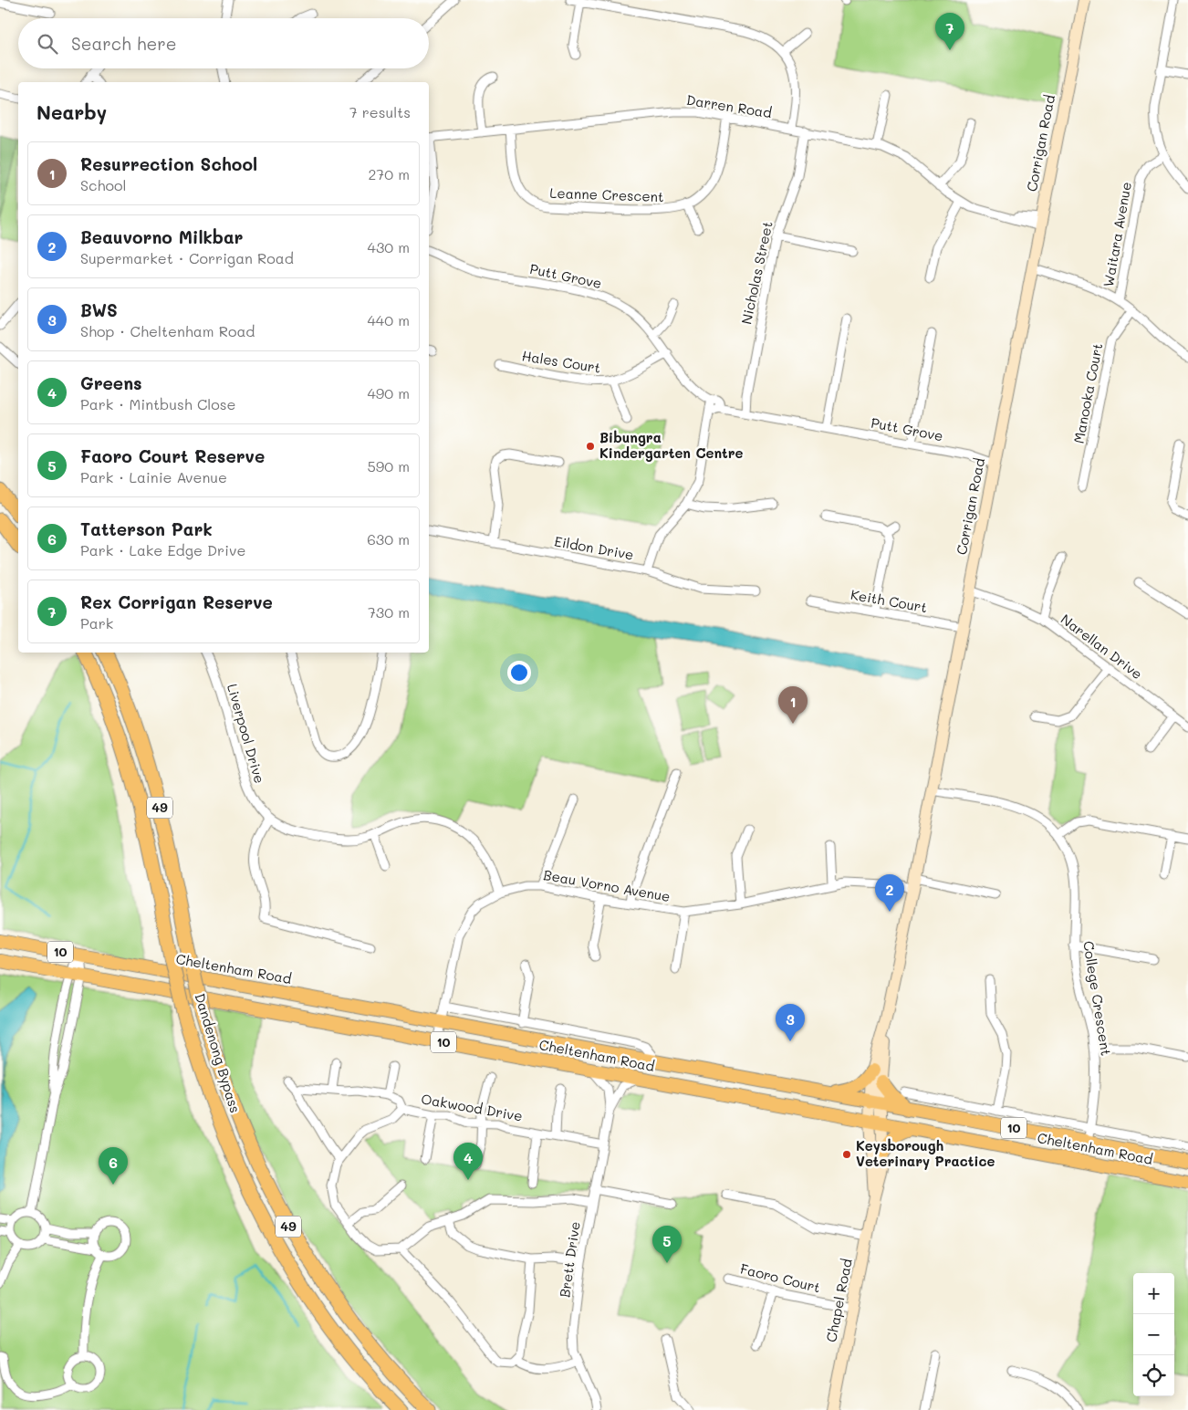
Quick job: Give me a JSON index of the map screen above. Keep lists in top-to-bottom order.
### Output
{
  "streets": {
    "highway": ["49", "Dandenong Bypass"],
    "main road": [
      "Corrigan Road",
      "10",
      "Cheltenham Road",
      "Chapel Road"
    ],
    "street": [
      "Darren Road",
      "Leanne Crescent",
      "Waitara Avenue",
      "Nicholas Street",
      "Putt Grove",
      "Hales Court",
      "Manooka Court",
      "Eildon Drive",
      "Keith Court",
      "Narellan Drive",
      "Liverpool Drive",
      "Beau Vorno Avenue",
      "College Crescent",
      "Oakwood Drive",
      "Brett Drive",
      "Faoro Court"
    ]
  },
  "crossings": [
    ["Darren Road", "Corrigan Road"],
    ["Darren Road", "Leanne Crescent"],
    ["Darren Road", "Nicholas Street"],
    ["Corrigan Road", "Putt Grove"],
    ["Corrigan Road", "Keith Court"],
    ["Corrigan Road", "Narellan Drive"],
    ["Corrigan Road", "Beau Vorno Avenue"],
    ["Corrigan Road", "Cheltenham Road"],
    ["Corrigan Road", "College Crescent"],
    ["Corrigan Road", "Chapel Road"],
    ["Nicholas Street", "Putt Grove"],
    ["Putt Grove", "Hales Court"],
    ["Liverpool Drive", "Beau Vorno Avenue"],
    ["Beau Vorno Avenue", "Cheltenham Road"],
    ["Cheltenham Road", "College Crescent"],
    ["Cheltenham Road", "Brett Drive"],
    ["Cheltenham Road", "Chapel Road"],
    ["Oakwood Drive", "Brett Drive"],
    ["Faoro Court", "Chapel Road"]
  ],
  "places": ["Bibungra Kindergarten Centre", "Keysborough Veterinary Practice"],
  "page": {
    "pins": [
      "7",
      "1",
      "2",
      "3",
      "4",
      "6",
      "5"
    ],
    "search": "Search here",
    "heading": ["Nearby", "7 results"],
    "list": [
      {
        "mark": "1",
        "name": "Resurrection School",
        "note": "School",
        "value": "270 m"
      },
      {
        "mark": "2",
        "name": "Beauvorno Milkbar",
        "note": "Supermarket · Corrigan Road",
        "value": "430 m"
      },
      {
        "mark": "3",
        "name": "BWS",
        "note": "Shop · Cheltenham Road",
        "value": "440 m"
      },
      {
        "mark": "4",
        "name": "Greens",
        "note": "Park · Mintbush Close",
        "value": "490 m"
      },
      {
        "mark": "5",
        "name": "Faoro Court Reserve",
        "note": "Park · Lainie Avenue",
        "value": "590 m"
      },
      {
        "mark": "6",
        "name": "Tatterson Park",
        "note": "Park · Lake Edge Drive",
        "value": "630 m"
      },
      {
        "mark": "7",
        "name": "Rex Corrigan Reserve",
        "note": "Park",
        "value": "730 m"
      }
    ],
    "map_buttons": ["+", "−"]
  }
}
